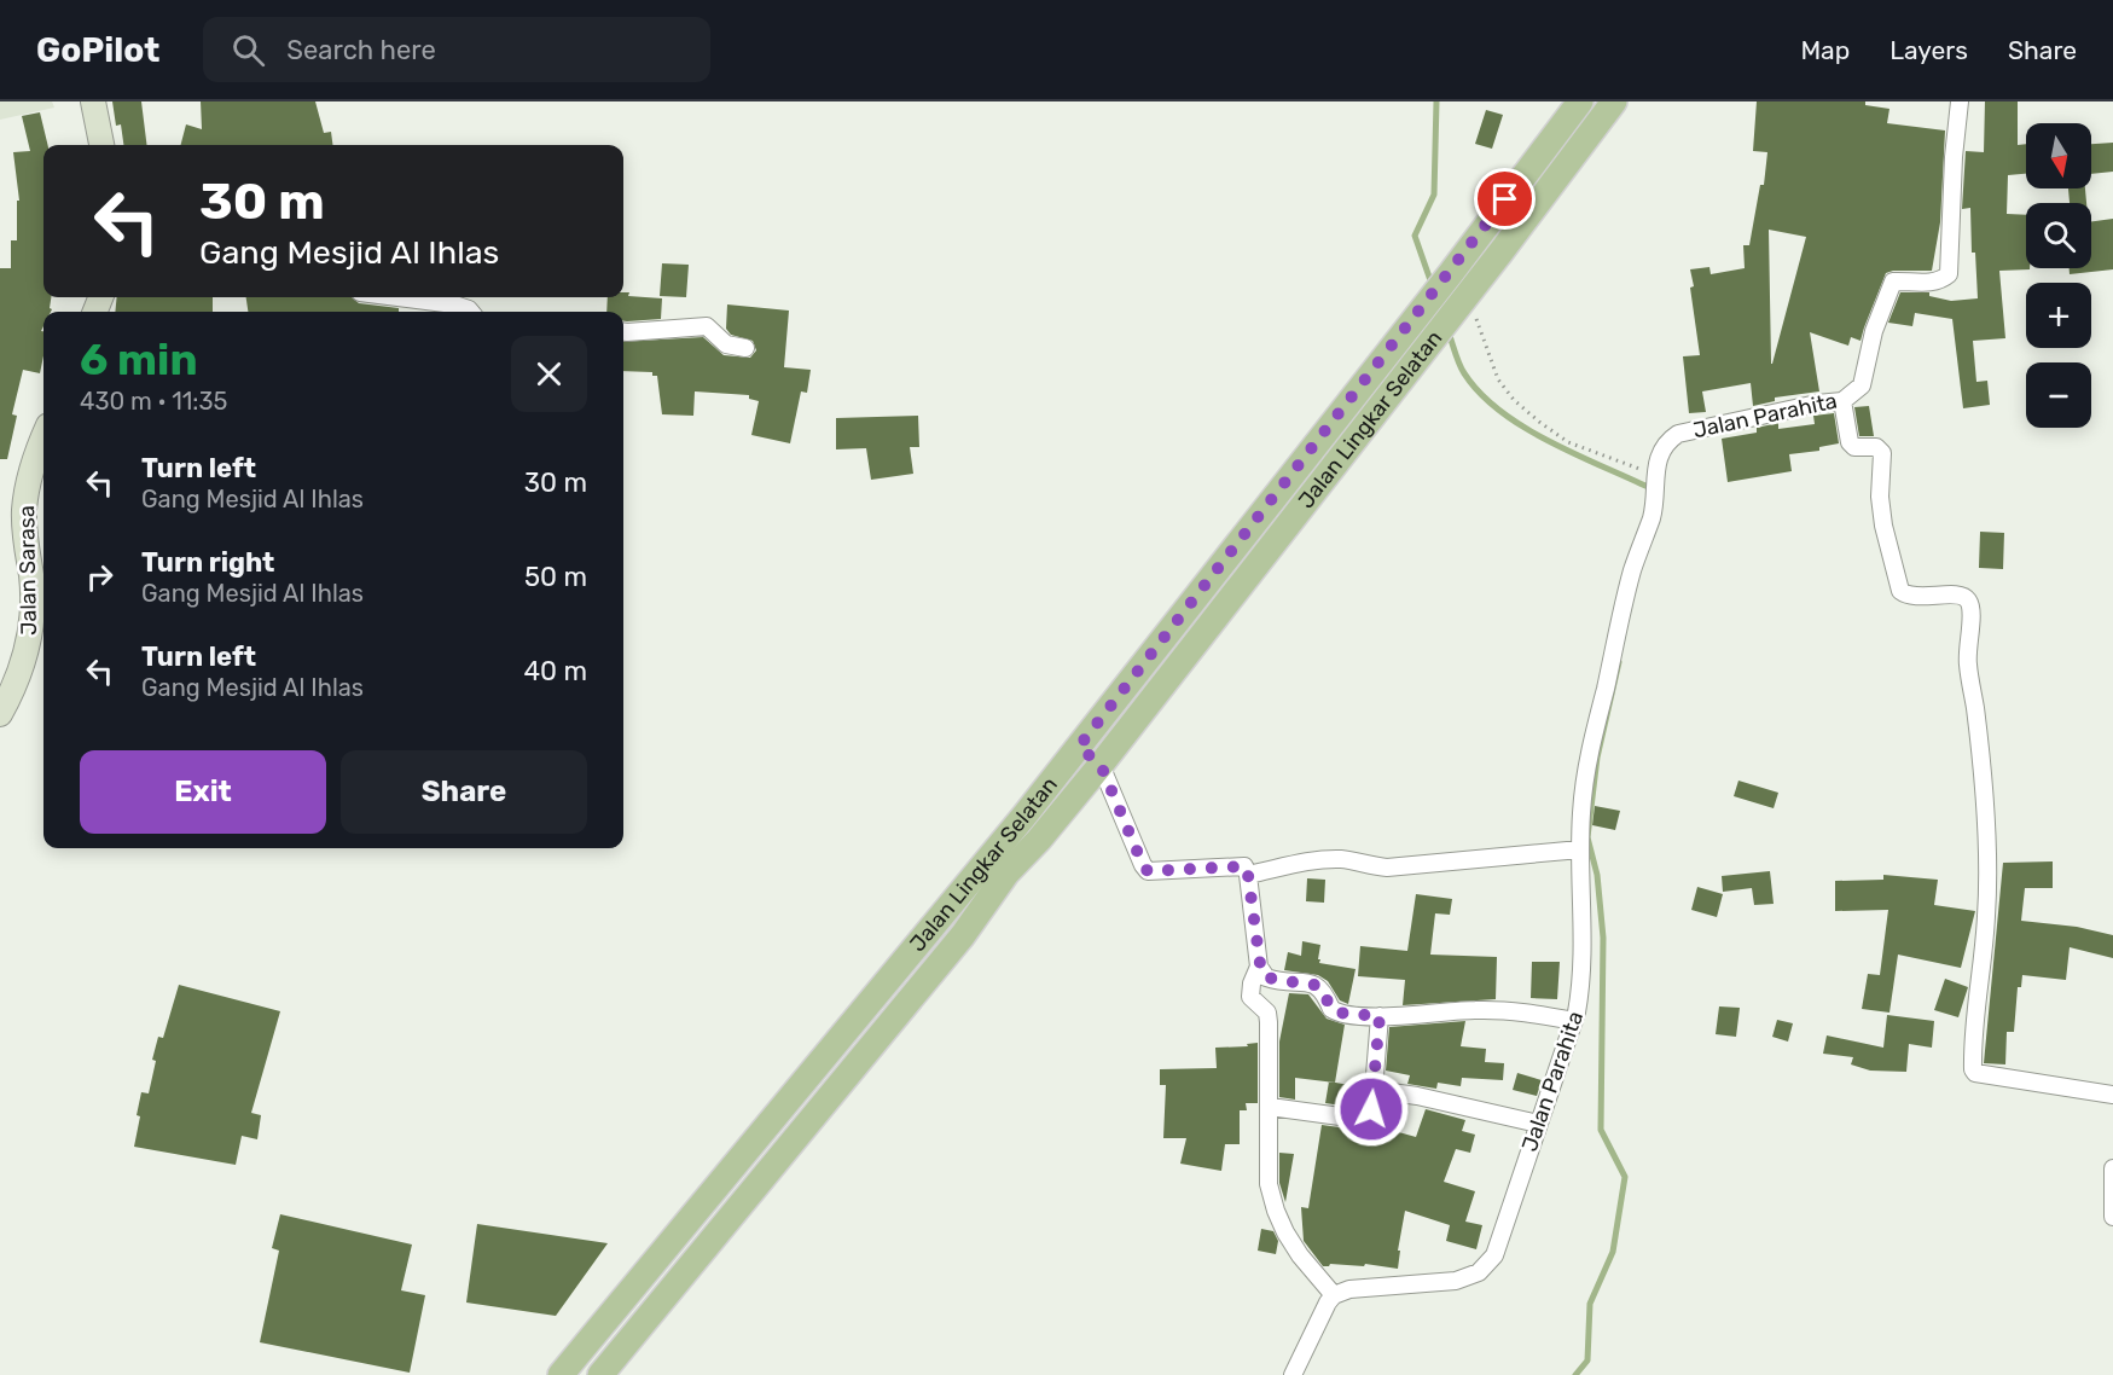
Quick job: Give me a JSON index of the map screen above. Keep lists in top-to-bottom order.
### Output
{
  "streets": {
    "main road": ["Jalan Lingkar Selatan"],
    "street": ["Jalan Parahita", "Jalan Sarasa"]
  },
  "north": "bottom",
  "page": {
    "header": "GoPilot",
    "search": "Search here",
    "nav": ["Map", "Layers", "Share"],
    "map_buttons": ["+", "−"],
    "turn": ["30 m", "Gang Mesjid Al Ihlas"],
    "heading": ["6 min", "430 m · 11:35"],
    "list": [
      {
        "name": "Turn left",
        "note": "Gang Mesjid Al Ihlas",
        "value": "30 m"
      },
      {
        "name": "Turn right",
        "note": "Gang Mesjid Al Ihlas",
        "value": "50 m"
      },
      {
        "name": "Turn left",
        "note": "Gang Mesjid Al Ihlas",
        "value": "40 m"
      }
    ],
    "buttons": ["Exit", "Share"]
  }
}
